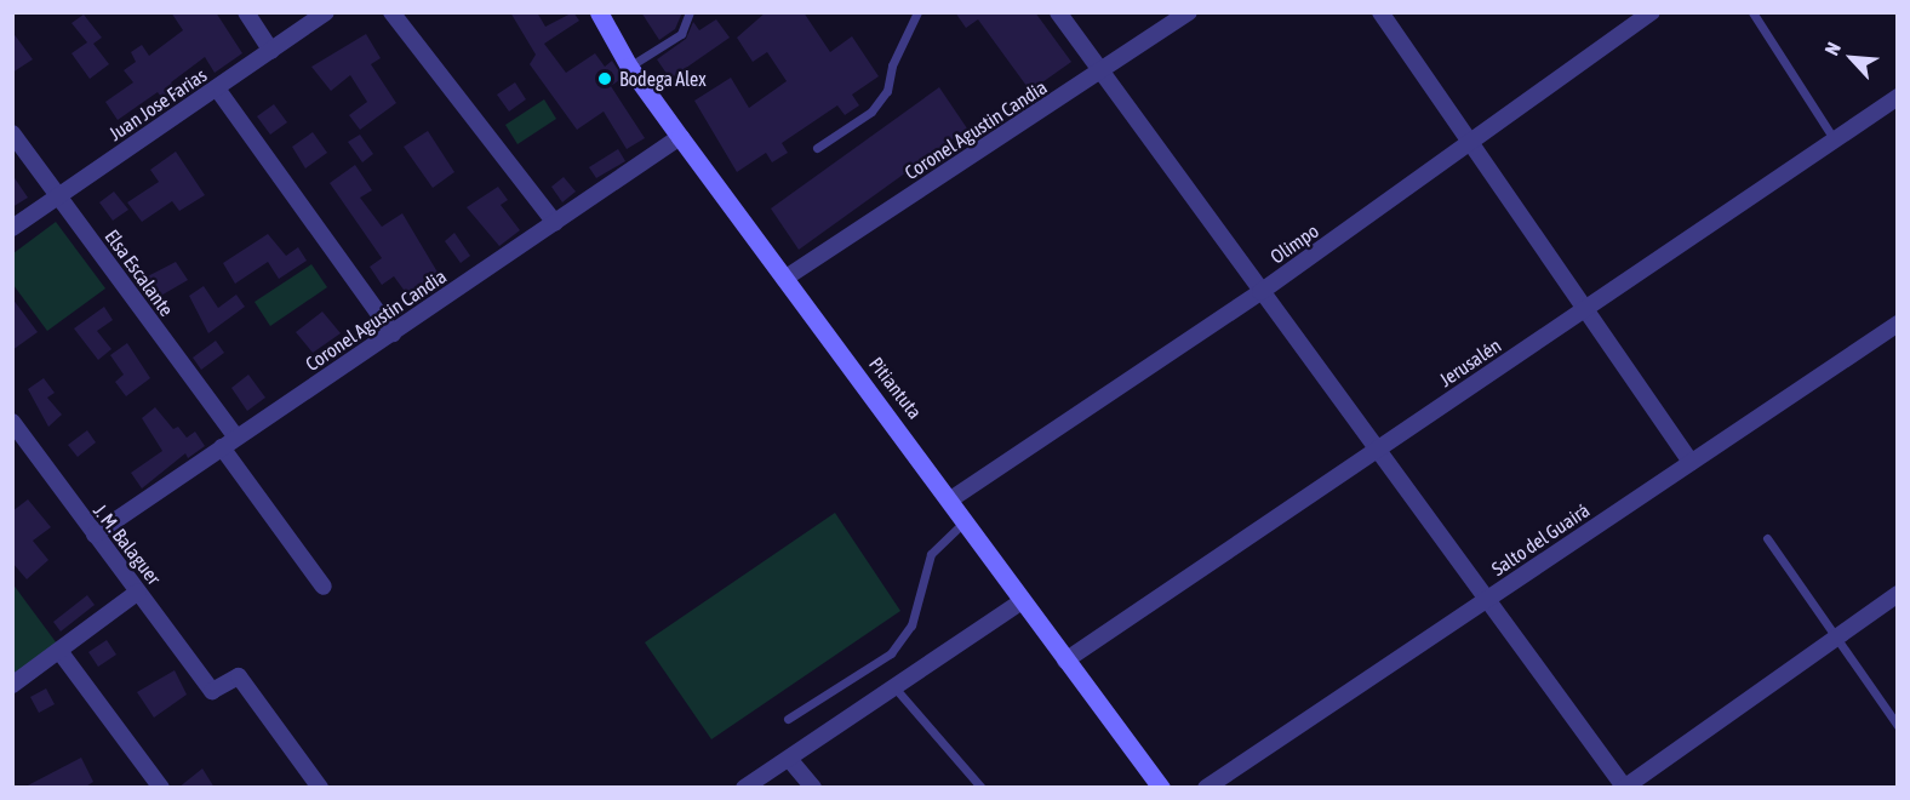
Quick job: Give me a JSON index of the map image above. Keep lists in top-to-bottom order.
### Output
{
  "streets": {
    "street": [
      "Juan Jose Farias",
      "Coronel Agustin Candia",
      "Olimpo",
      "Elsa Escalante",
      "Jerusalén",
      "Pitiantuta",
      "Salto del Guairá",
      "J. M. Balaguer"
    ]
  },
  "crossings": [
    ["Juan Jose Farias", "Elsa Escalante"],
    ["Coronel Agustin Candia", "Elsa Escalante"],
    ["Coronel Agustin Candia", "Pitiantuta"],
    ["Coronel Agustin Candia", "J. M. Balaguer"],
    ["Olimpo", "Pitiantuta"],
    ["Jerusalén", "Pitiantuta"]
  ],
  "places": ["Bodega Alex"],
  "north": "top left"
}
